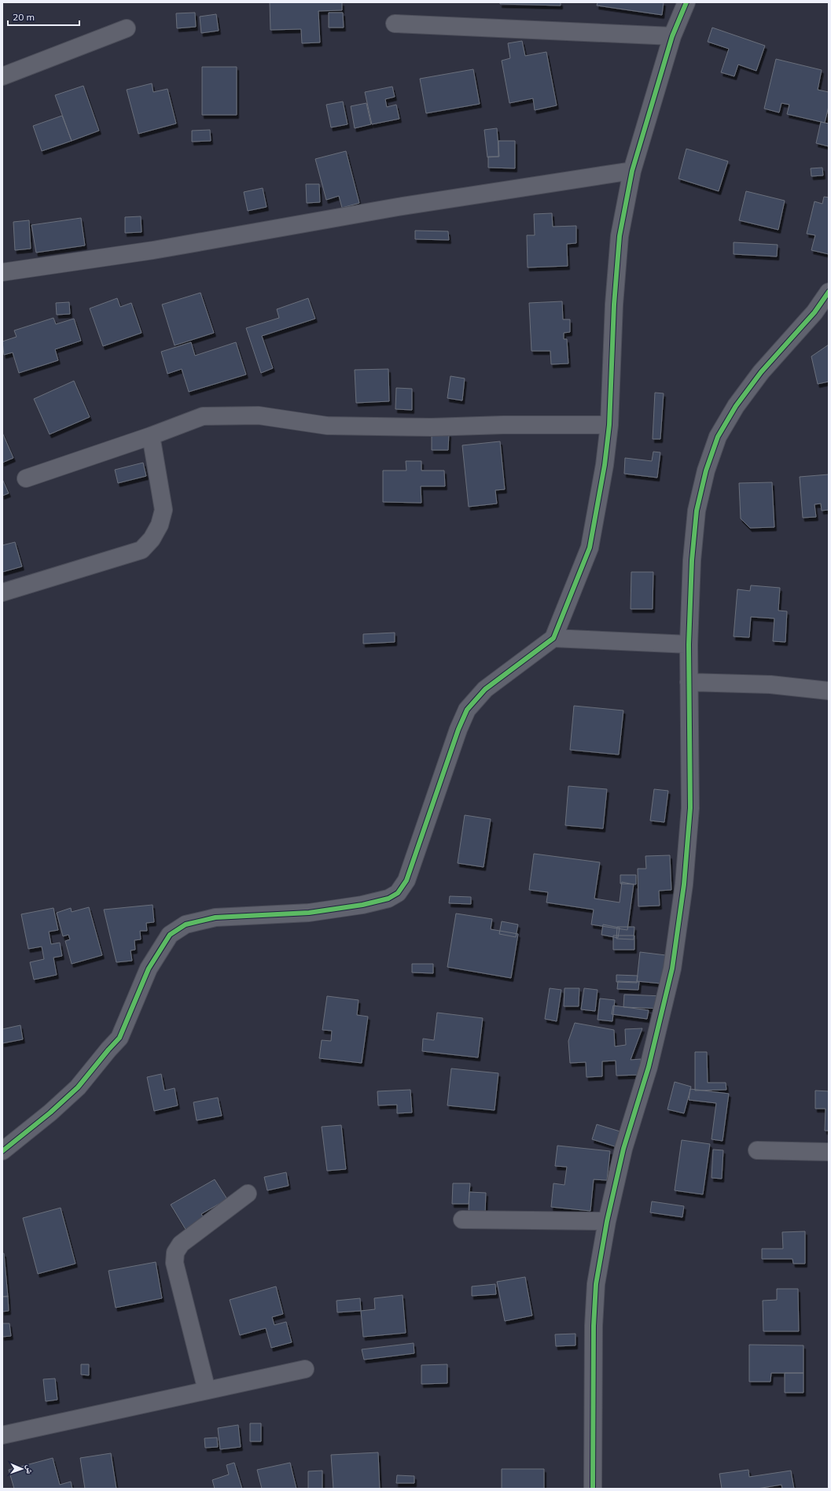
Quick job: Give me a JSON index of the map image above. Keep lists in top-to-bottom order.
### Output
{
  "scale_bar": "20 m",
  "north": "right"
}
